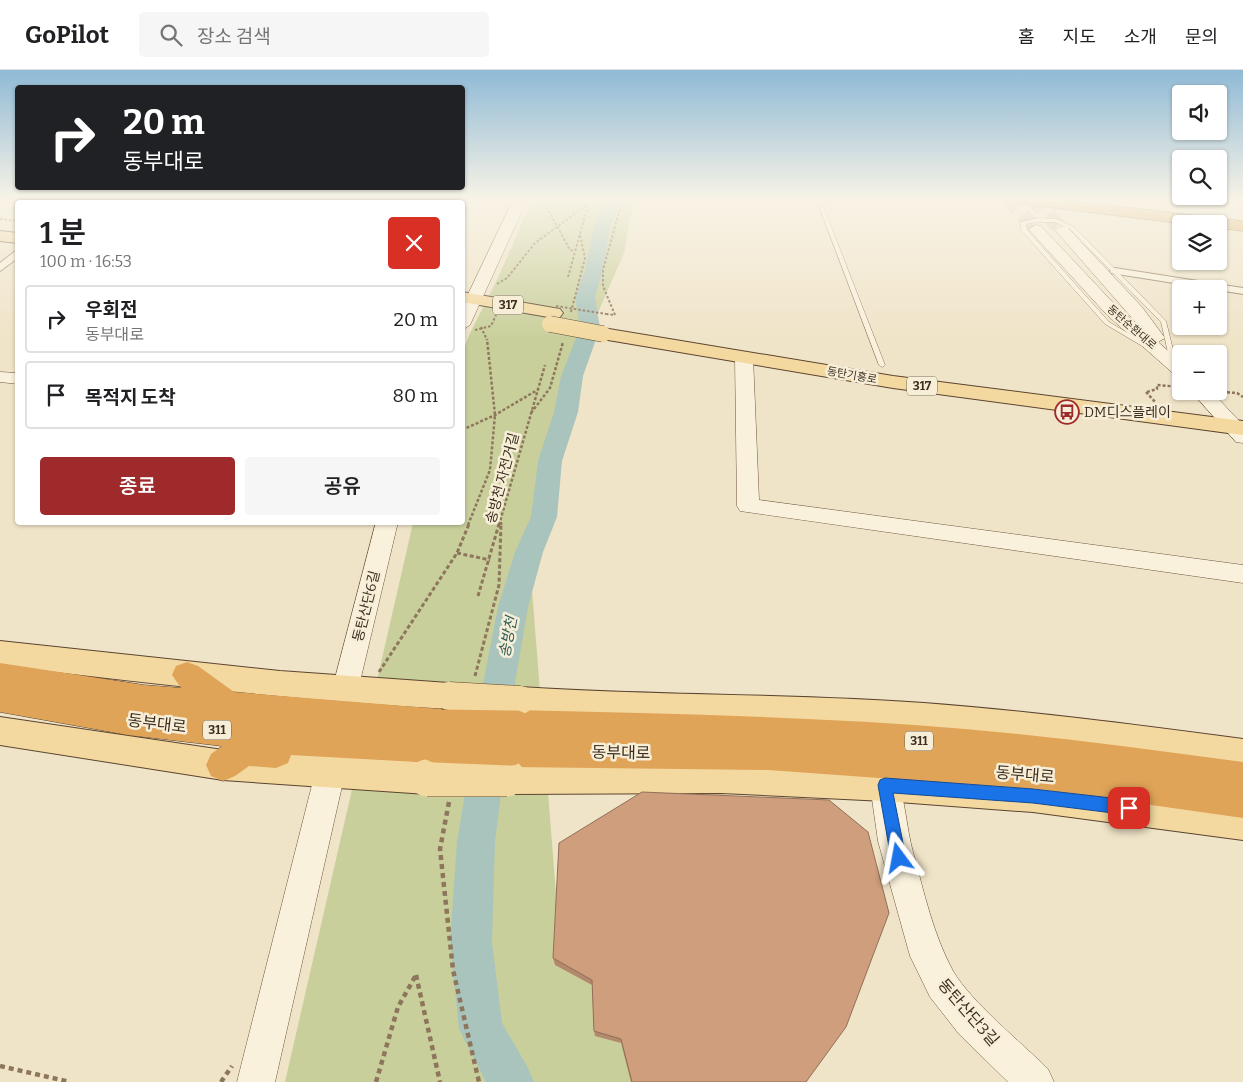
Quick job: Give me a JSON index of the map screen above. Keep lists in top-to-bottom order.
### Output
{
  "streets": {
    "highway": ["동부대로", "311"],
    "main road": ["317", "동탄기흥로"],
    "street": ["동탄순환대로", "동탄산단6길", "동탄산단3길"],
    "path": ["송방천 자전거길"]
  },
  "crossings": [
    ["동탄산단6길", "동부대로"],
    ["동부대로", "동탄산단3길"]
  ],
  "water": ["송방천"],
  "places": {
    "bus stop": ["DM디스플레이"]
  },
  "page": {
    "header": "GoPilot",
    "search": "장소 검색",
    "nav": [
      "홈",
      "지도",
      "소개",
      "문의"
    ],
    "map_buttons": ["+", "−"],
    "turn": ["20 m", "동부대로"],
    "heading": ["1 분", "100 m · 16:53"],
    "list": [
      {
        "name": "우회전",
        "note": "동부대로",
        "value": "20 m"
      },
      {
        "name": "목적지 도착",
        "value": "80 m"
      }
    ],
    "buttons": ["종료", "공유"]
  }
}
